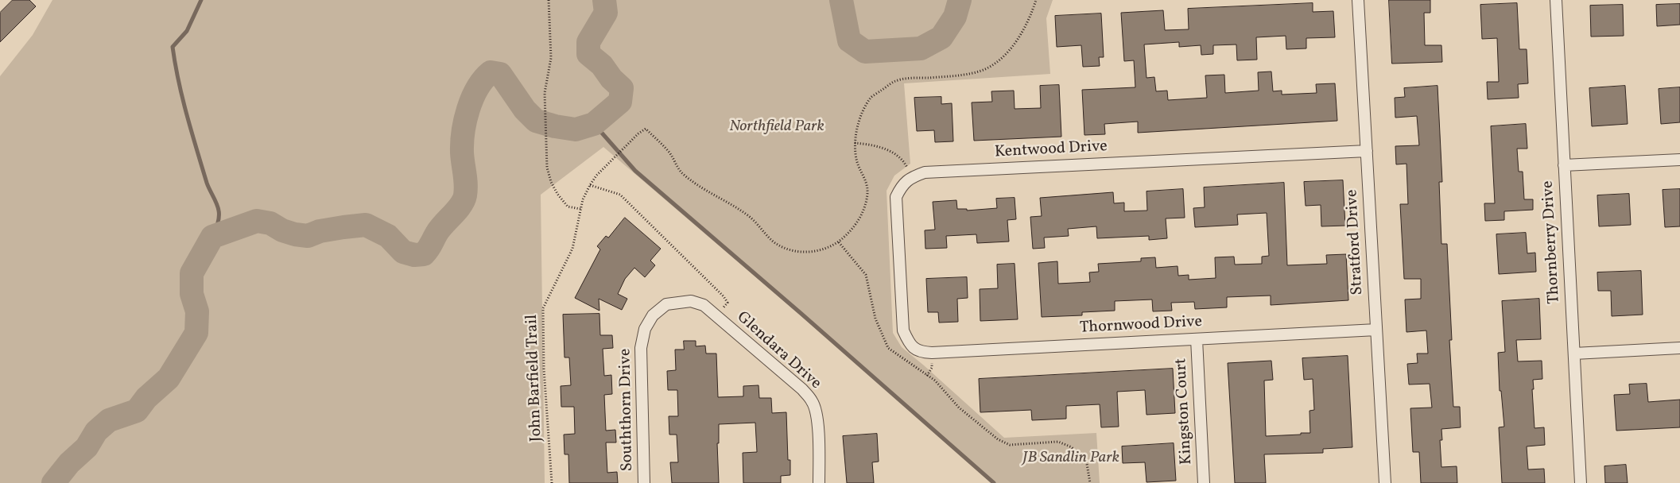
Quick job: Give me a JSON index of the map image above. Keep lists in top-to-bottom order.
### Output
{
  "streets": {
    "street": [
      "Kentwood Drive",
      "Stratford Drive",
      "Thornberry Drive",
      "Thornwood Drive",
      "Glendara Drive",
      "Souththorn Drive",
      "Kingston Court"
    ],
    "path": ["John Barfield Trail"]
  },
  "crossings": [
    ["Kentwood Drive", "Stratford Drive"],
    ["Kentwood Drive", "Thornwood Drive"],
    ["Stratford Drive", "Thornwood Drive"],
    ["Thornwood Drive", "Kingston Court"],
    ["Glendara Drive", "Souththorn Drive"]
  ],
  "parks": ["Northfield Park", "JB Sandlin Park"]
}
